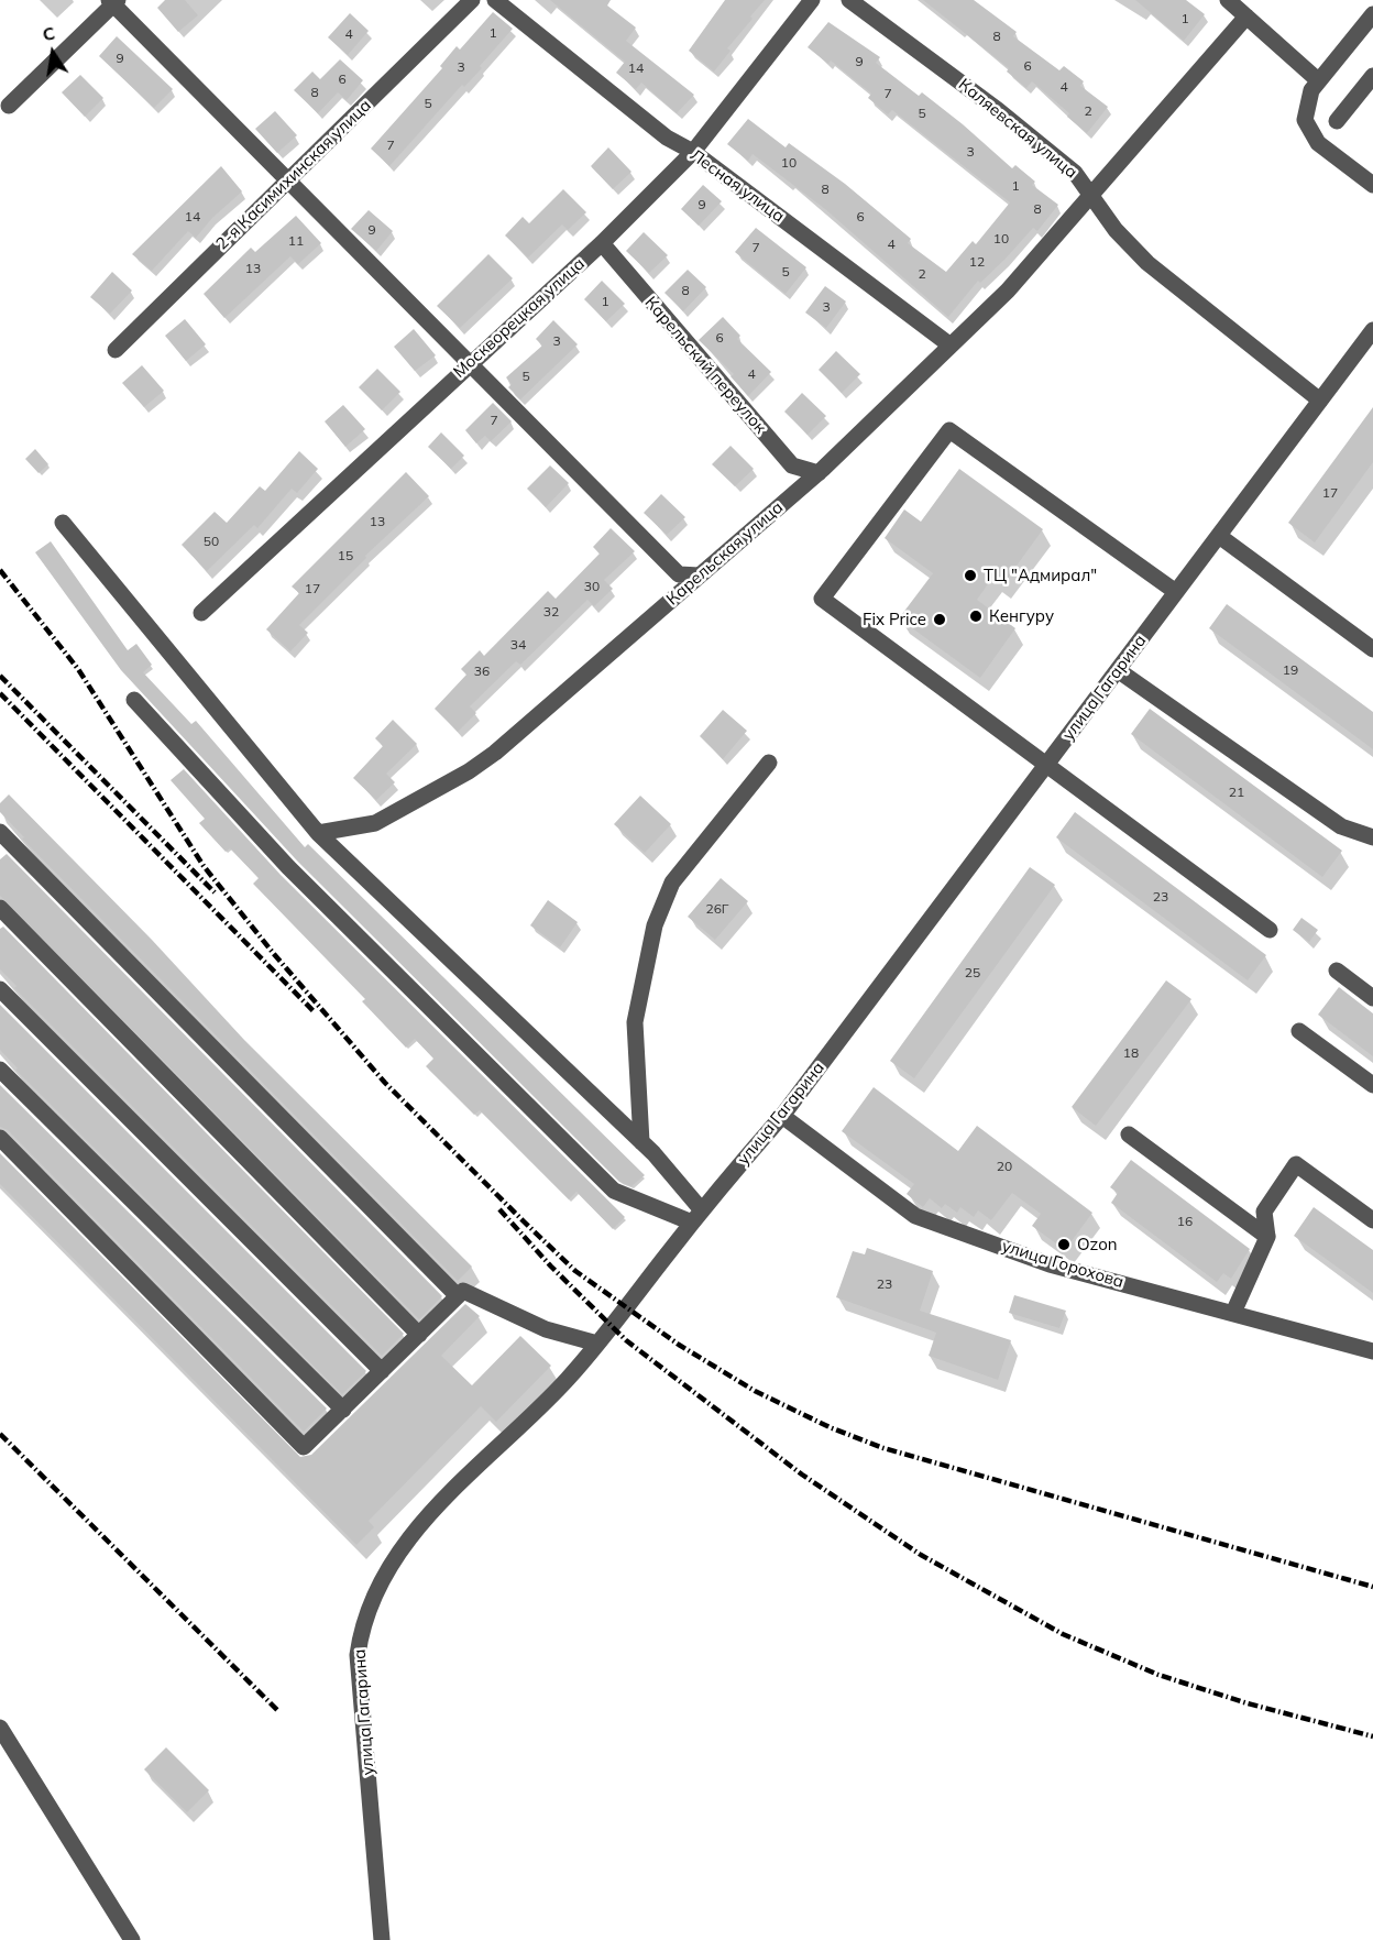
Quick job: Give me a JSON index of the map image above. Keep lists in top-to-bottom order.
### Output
{
  "streets": {
    "street": [
      "Каляевская улица",
      "2-я Касимихинская улица",
      "Лесная улица",
      "Москворецкая улица",
      "Карельский переулок",
      "Карельская улица",
      "улица Гагарина",
      "улица Горохова"
    ]
  },
  "crossings": [
    ["Каляевская улица", "улица Гагарина"],
    ["Лесная улица", "Москворецкая улица"],
    ["Лесная улица", "Карельская улица"],
    ["Москворецкая улица", "Карельский переулок"],
    ["Карельский переулок", "Карельская улица"],
    ["улица Гагарина", "улица Горохова"]
  ],
  "places": [
    "ТЦ \"Адмирал\"",
    "Кенгуру",
    "Fix Price",
    "Ozon"
  ],
  "house_numbers": [
    "1",
    "1",
    "4",
    "8",
    "9",
    "9",
    "6",
    "3",
    "14",
    "6",
    "4",
    "8",
    "7",
    "5",
    "2",
    "5",
    "7",
    "3",
    "10",
    "1",
    "8",
    "9",
    "8",
    "14",
    "6",
    "9",
    "10",
    "11",
    "4",
    "7",
    "12",
    "13",
    "5",
    "2",
    "8",
    "1",
    "3",
    "6",
    "3",
    "4",
    "5",
    "7",
    "17",
    "13",
    "50",
    "15",
    "30",
    "17",
    "32",
    "34",
    "19",
    "36",
    "21",
    "23",
    "26Г",
    "25",
    "18",
    "20",
    "16",
    "23"
  ],
  "north": "top"
}
